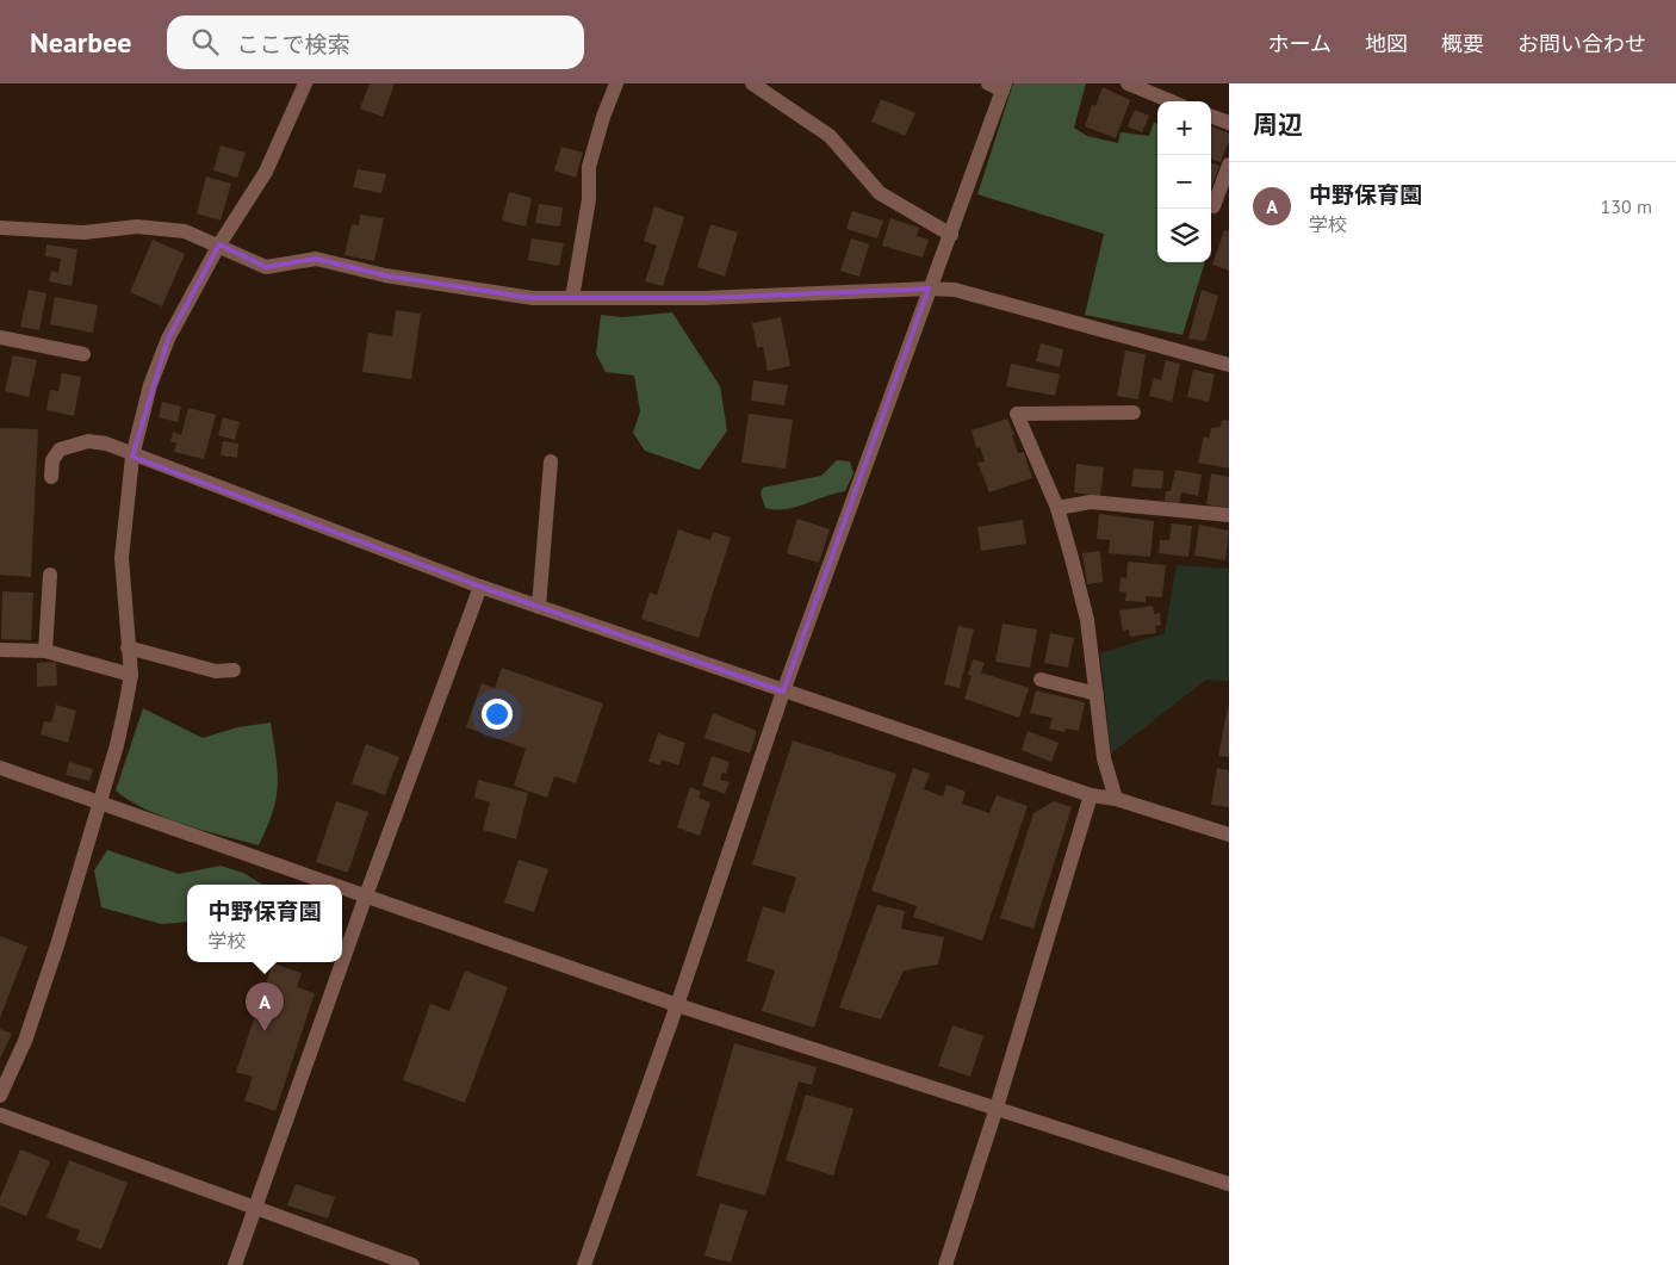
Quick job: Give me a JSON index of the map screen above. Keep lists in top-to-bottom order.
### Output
{
  "page": {
    "header": "Nearbee",
    "search": "ここで検索",
    "nav": [
      "ホーム",
      "地図",
      "概要",
      "お問い合わせ"
    ],
    "heading": "周辺",
    "map_buttons": ["+", "−"],
    "list": [
      {
        "mark": "A",
        "name": "中野保育園",
        "note": "学校",
        "value": "130 m"
      }
    ],
    "popup": ["中野保育園", "学校"],
    "pins": "A"
  }
}
